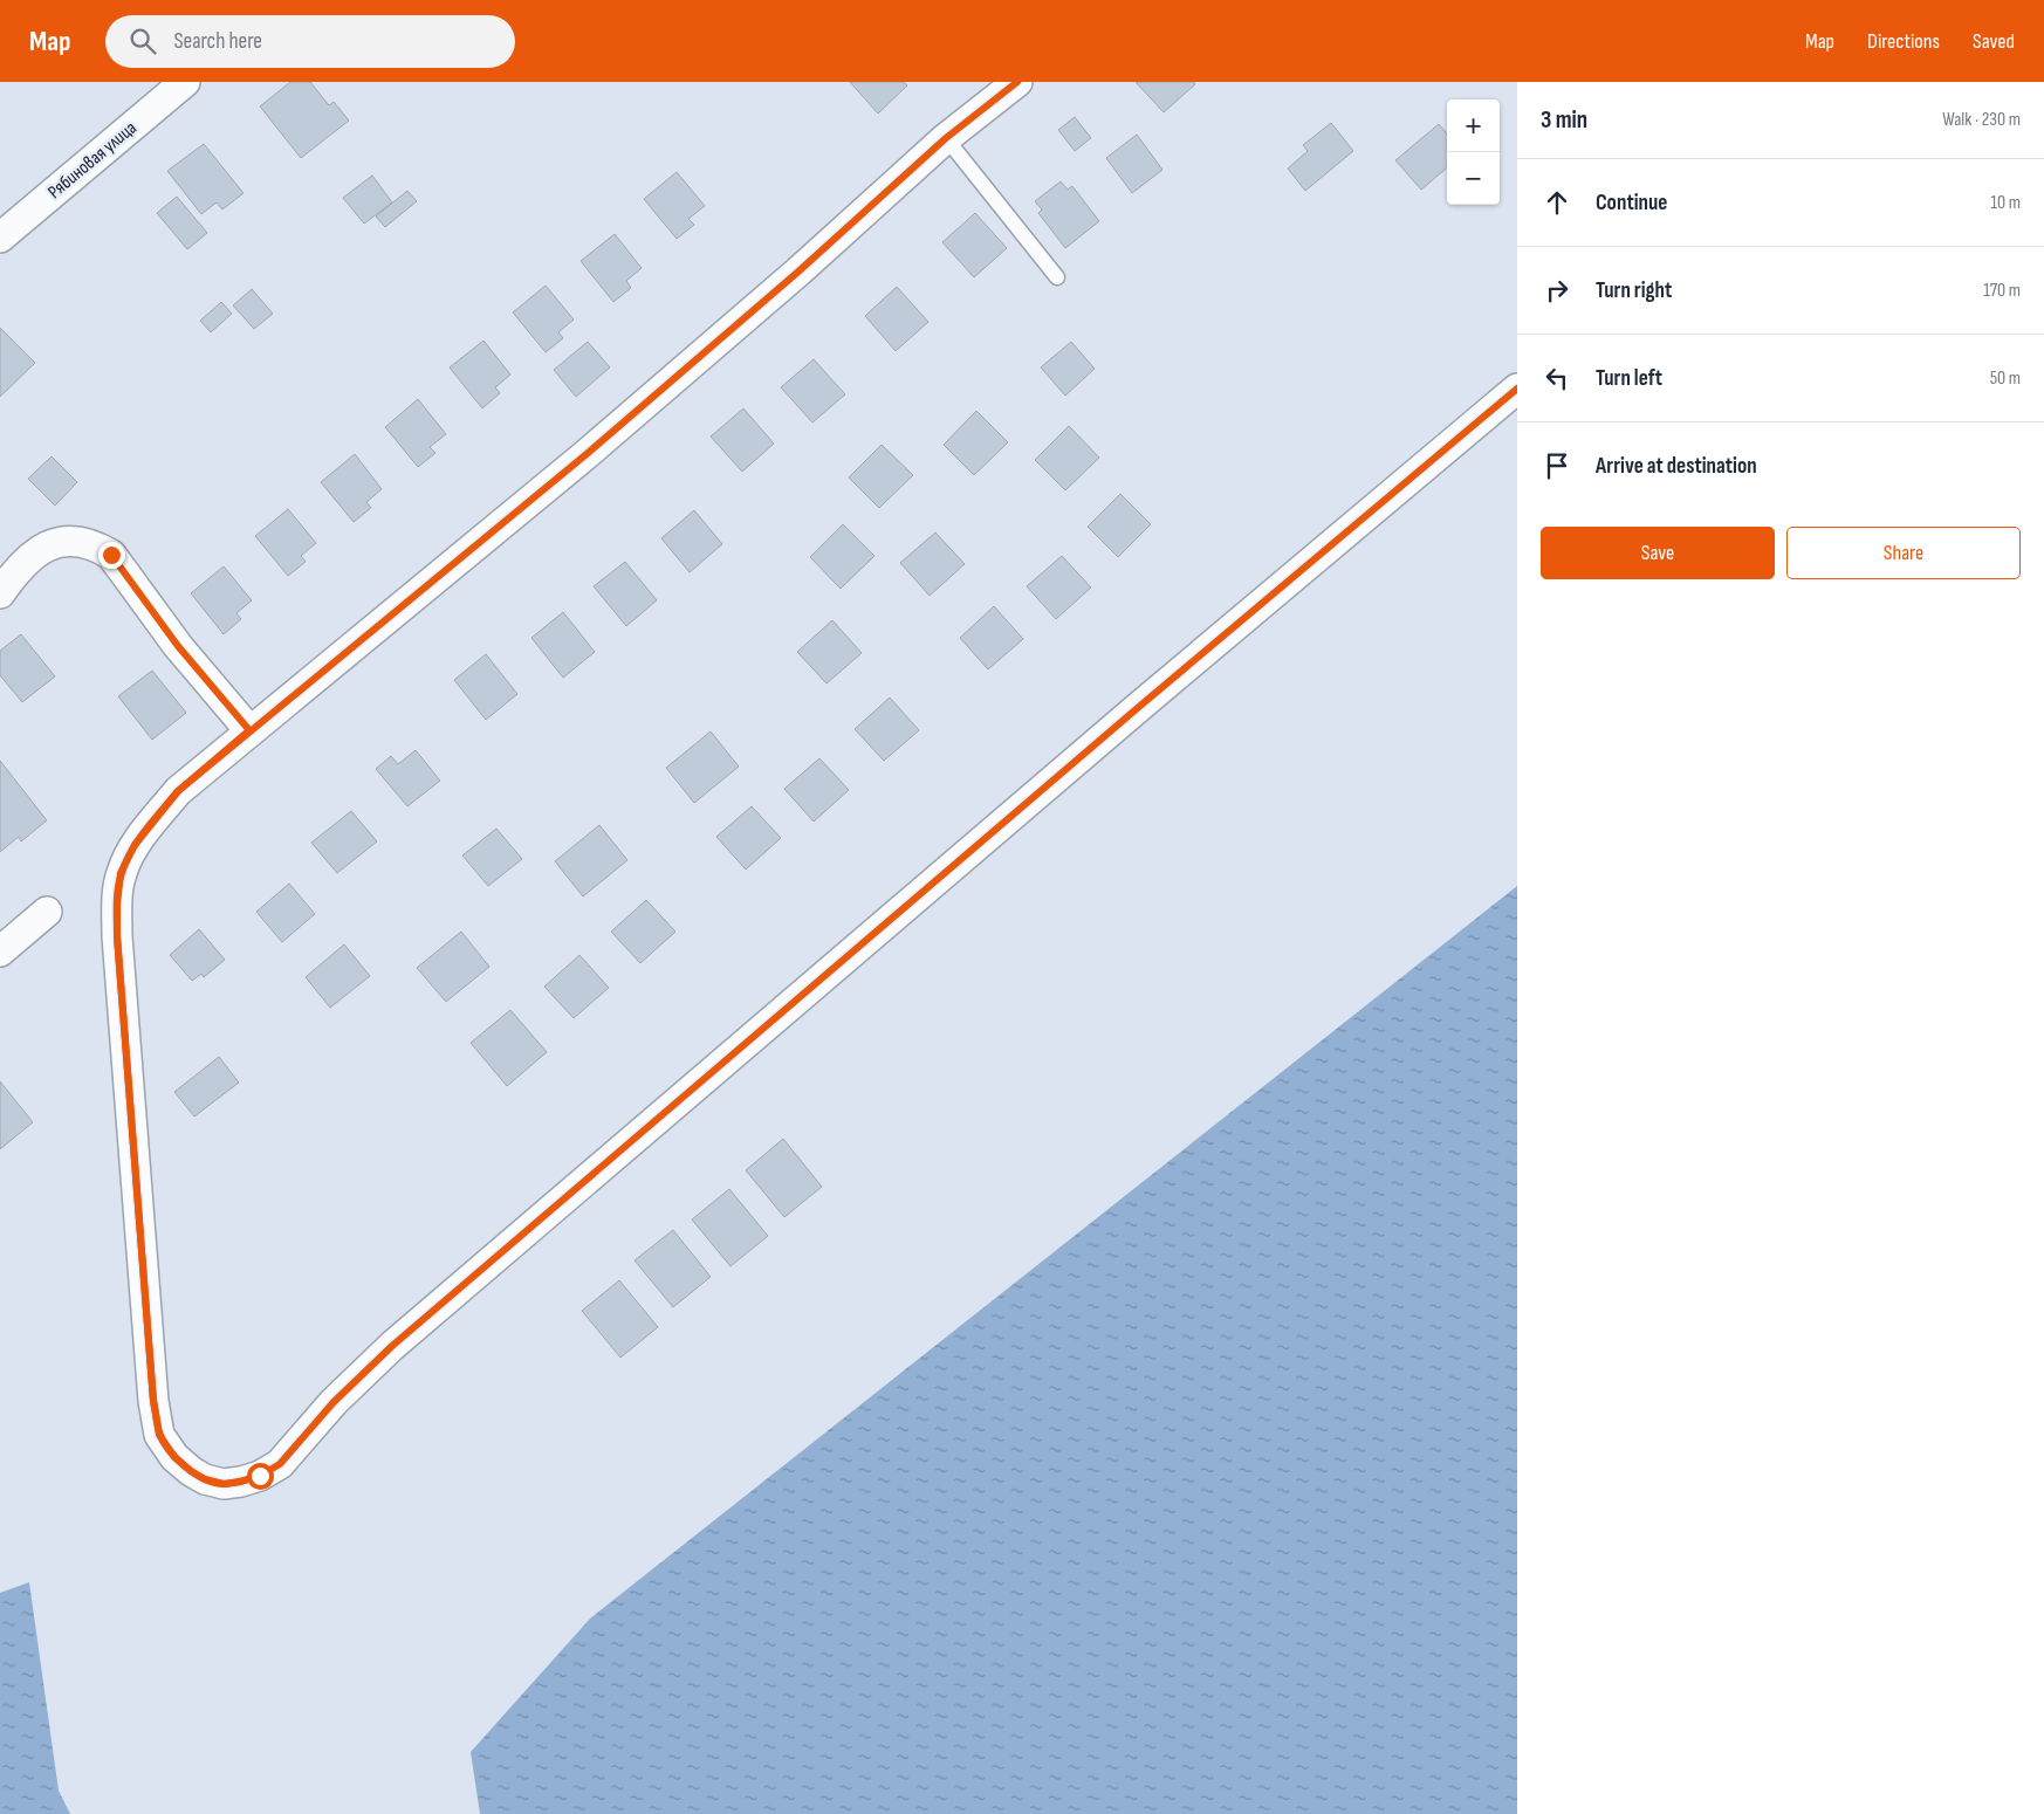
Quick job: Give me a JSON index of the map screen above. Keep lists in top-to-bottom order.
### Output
{
  "streets": {
    "street": ["Рябиновая улица"]
  },
  "page": {
    "header": "Map",
    "search": "Search here",
    "nav": ["Map", "Directions", "Saved"],
    "heading": ["3 min", "Walk · 230 m"],
    "map_buttons": ["+", "−"],
    "list": [
      ["Continue", "10 m"],
      ["Turn right", "170 m"],
      ["Turn left", "50 m"],
      "Arrive at destination"
    ],
    "buttons": ["Save", "Share"]
  }
}
